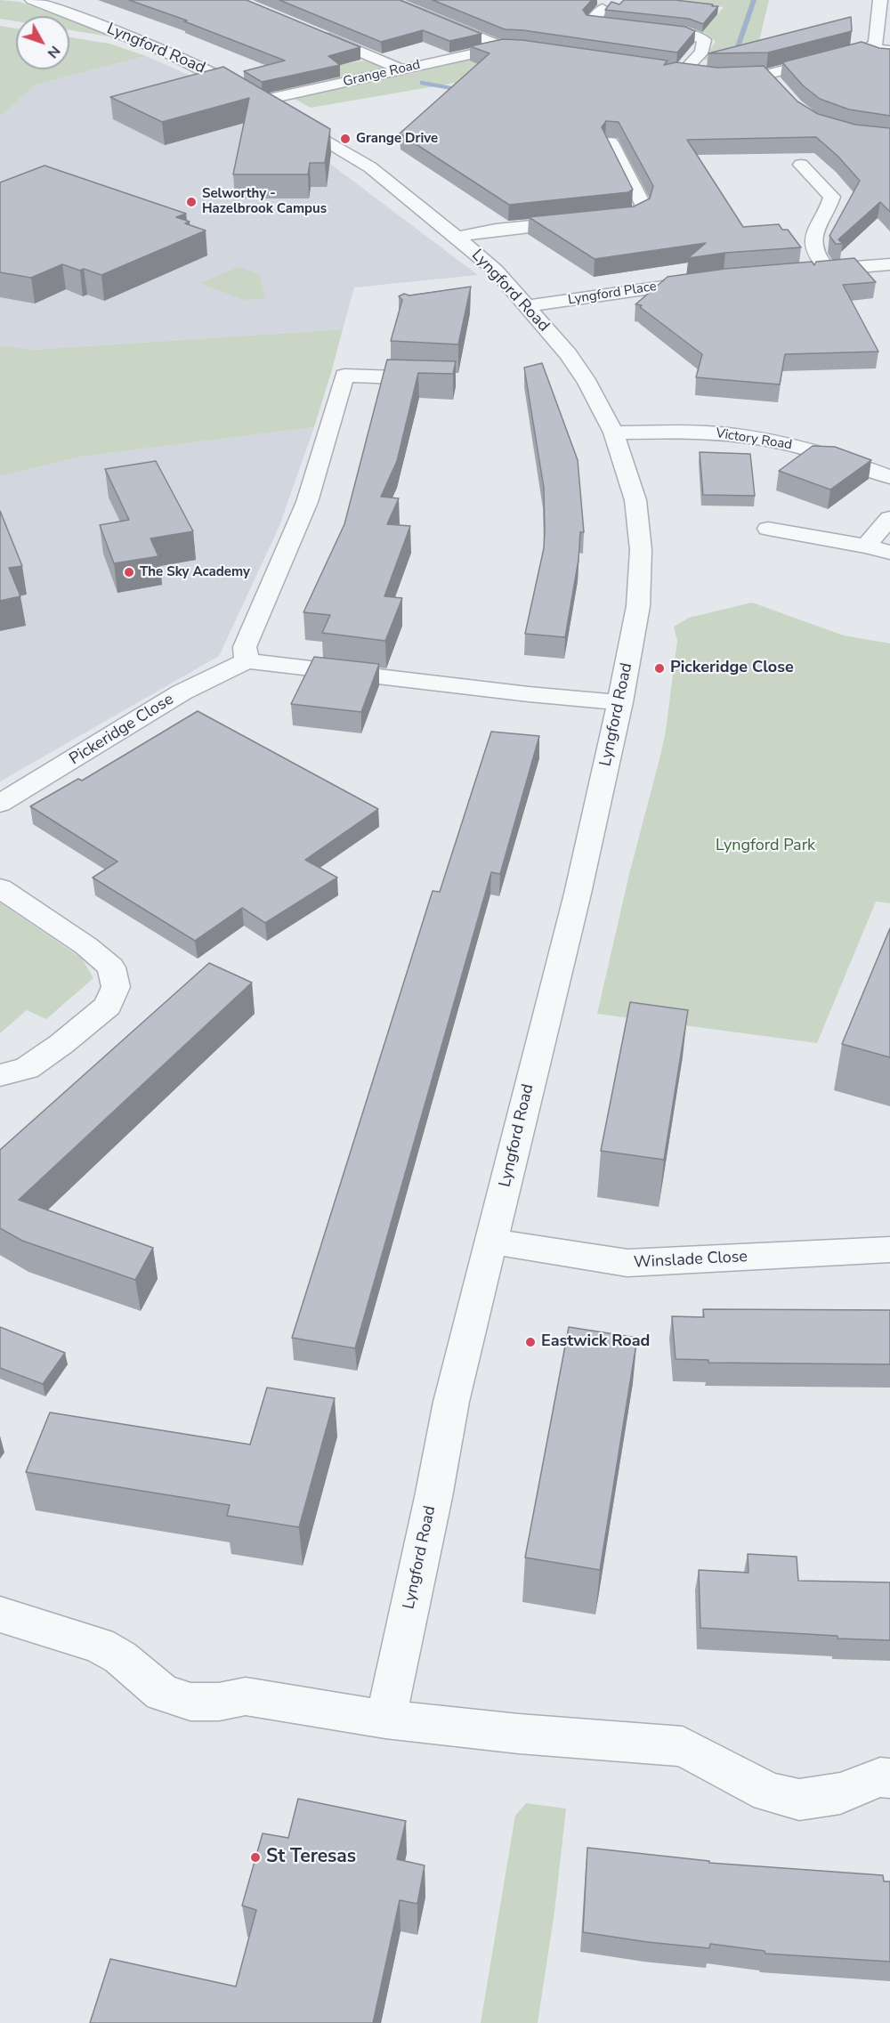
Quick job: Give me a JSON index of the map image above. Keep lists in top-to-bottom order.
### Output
{
  "streets": {
    "street": [
      "Lyngford Road",
      "Grange Road",
      "Lyngford Place",
      "Victory Road",
      "Pickeridge Close",
      "Winslade Close"
    ]
  },
  "crossings": [
    ["Lyngford Road", "Grange Road"],
    ["Lyngford Road", "Lyngford Place"],
    ["Lyngford Road", "Victory Road"],
    ["Lyngford Road", "Winslade Close"]
  ],
  "parks": ["Lyngford Park"],
  "places": [
    "Grange Drive",
    "Selworthy - Hazelbrook Campus",
    "The Sky Academy",
    "Pickeridge Close",
    "Eastwick Road",
    "St Teresas"
  ],
  "north": "bottom right"
}
